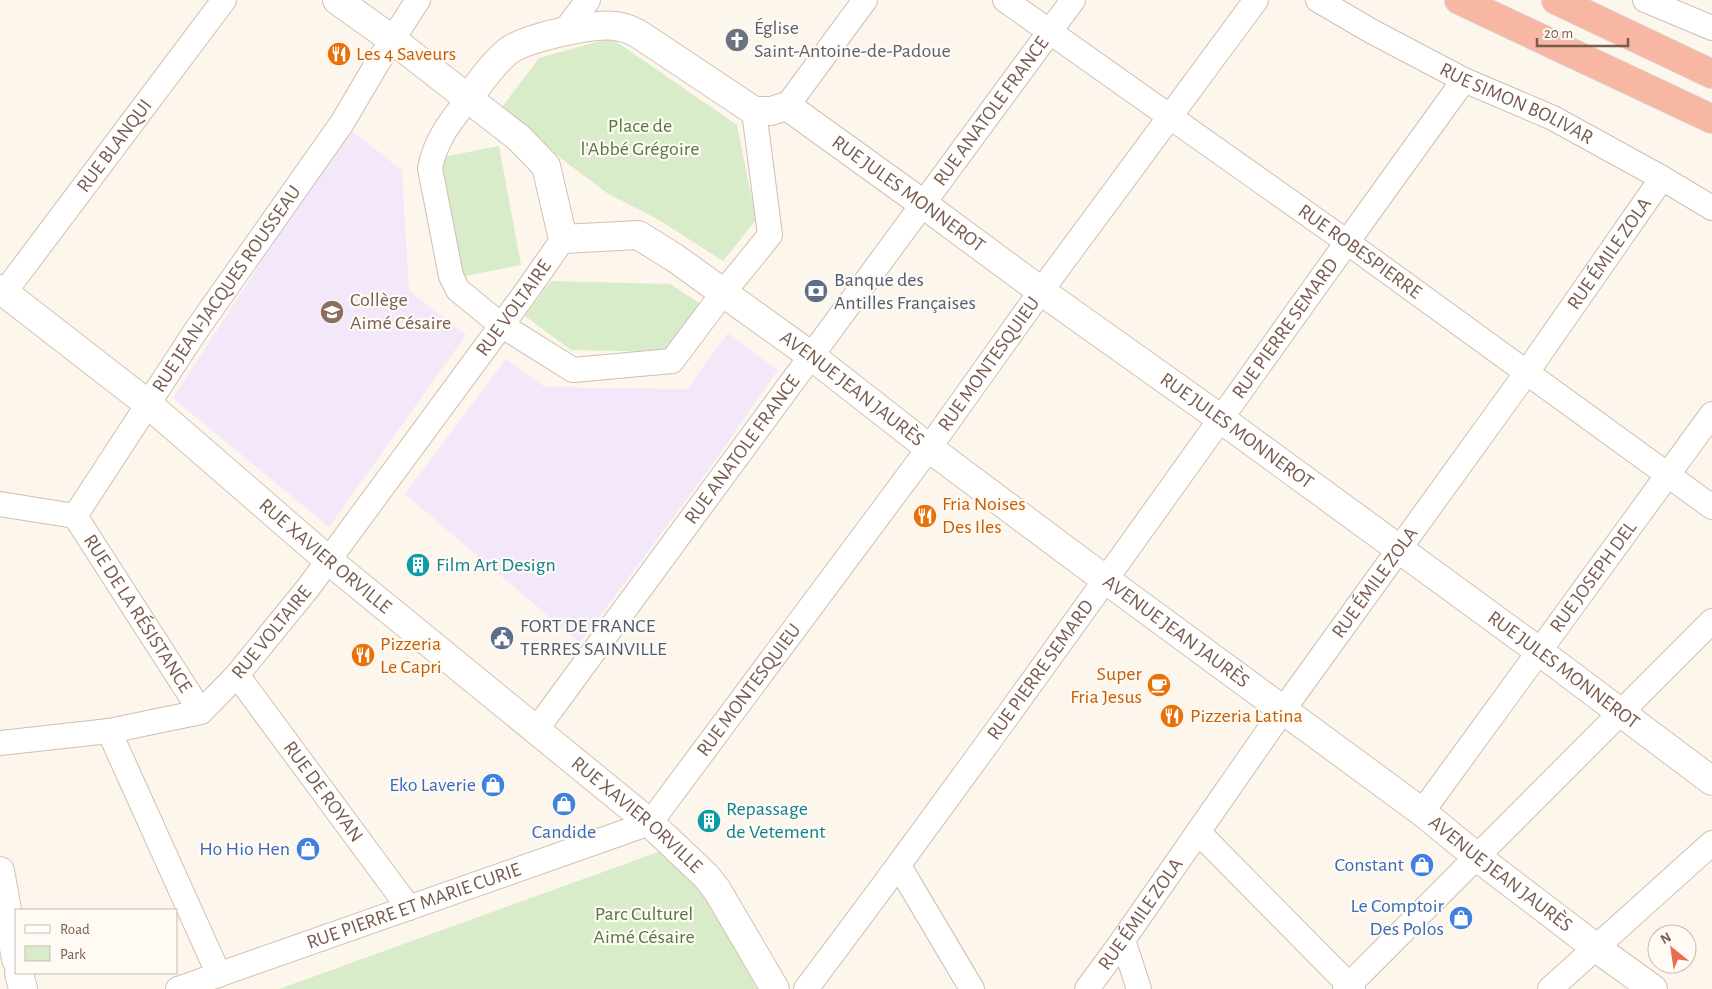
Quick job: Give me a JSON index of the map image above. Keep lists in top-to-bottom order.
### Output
{
  "streets": {
    "street": [
      "RUE SIMON BOLIVAR",
      "RUE ANATOLE FRANCE",
      "RUE BLANQUI",
      "RUE JULES MONNEROT",
      "RUE ROBESPIERRE",
      "RUE ÉMILE ZOLA",
      "RUE JEAN-JACQUES ROUSSEAU",
      "RUE VOLTAIRE",
      "RUE PIERRE SEMARD",
      "RUE MONTESQUIEU",
      "AVENUE JEAN JAURÈS",
      "RUE XAVIER ORVILLE",
      "RUE JOSEPH DEL",
      "RUE DE LA RÉSISTANCE",
      "RUE DE ROYAN",
      "RUE PIERRE ET MARIE CURIE"
    ]
  },
  "crossings": [
    ["RUE SIMON BOLIVAR", "RUE ÉMILE ZOLA"],
    ["RUE SIMON BOLIVAR", "RUE PIERRE SEMARD"],
    ["RUE ANATOLE FRANCE", "RUE JULES MONNEROT"],
    ["RUE ANATOLE FRANCE", "RUE ROBESPIERRE"],
    ["RUE ANATOLE FRANCE", "AVENUE JEAN JAURÈS"],
    ["RUE ANATOLE FRANCE", "RUE XAVIER ORVILLE"],
    ["RUE BLANQUI", "RUE XAVIER ORVILLE"],
    ["RUE JULES MONNEROT", "RUE ÉMILE ZOLA"],
    ["RUE JULES MONNEROT", "RUE PIERRE SEMARD"],
    ["RUE JULES MONNEROT", "RUE MONTESQUIEU"],
    ["RUE JULES MONNEROT", "RUE JOSEPH DEL"],
    ["RUE ROBESPIERRE", "RUE ÉMILE ZOLA"],
    ["RUE ROBESPIERRE", "RUE PIERRE SEMARD"],
    ["RUE ROBESPIERRE", "RUE MONTESQUIEU"],
    ["RUE ROBESPIERRE", "RUE JOSEPH DEL"],
    ["RUE ÉMILE ZOLA", "AVENUE JEAN JAURÈS"],
    ["RUE JEAN-JACQUES ROUSSEAU", "RUE XAVIER ORVILLE"],
    ["RUE JEAN-JACQUES ROUSSEAU", "RUE DE LA RÉSISTANCE"],
    ["RUE VOLTAIRE", "AVENUE JEAN JAURÈS"],
    ["RUE VOLTAIRE", "RUE XAVIER ORVILLE"],
    ["RUE VOLTAIRE", "RUE DE LA RÉSISTANCE"],
    ["RUE VOLTAIRE", "RUE DE ROYAN"],
    ["RUE PIERRE SEMARD", "AVENUE JEAN JAURÈS"],
    ["RUE MONTESQUIEU", "AVENUE JEAN JAURÈS"],
    ["RUE MONTESQUIEU", "RUE XAVIER ORVILLE"],
    ["RUE MONTESQUIEU", "RUE PIERRE ET MARIE CURIE"],
    ["AVENUE JEAN JAURÈS", "RUE JOSEPH DEL"],
    ["RUE XAVIER ORVILLE", "RUE PIERRE ET MARIE CURIE"],
    ["RUE DE ROYAN", "RUE PIERRE ET MARIE CURIE"]
  ],
  "parks": ["Place de l'Abbé Grégoire", "Parc Culturel Aimé Césaire"],
  "places": {
    "church": ["Église Saint-Antoine-de-Padoue"],
    "restaurant": [
      "Les 4 Saveurs",
      "Fria Noises Des Iles",
      "Pizzeria Le Capri",
      "Pizzeria Latina"
    ],
    "bank": ["Banque des Antilles Françaises"],
    "school or university": ["Collège Aimé Césaire"],
    "building": ["Film Art Design", "Repassage de Vetement"],
    "public building": ["FORT DE FRANCE TERRES SAINVILLE"],
    "cafe": ["Super Fria Jesus"],
    "shop": [
      "Eko Laverie",
      "Candide",
      "Ho Hio Hen",
      "Constant",
      "Le Comptoir Des Polos"
    ]
  },
  "legend": ["Road", "Park"],
  "scale_bar": "20 m",
  "north": "top left"
}
